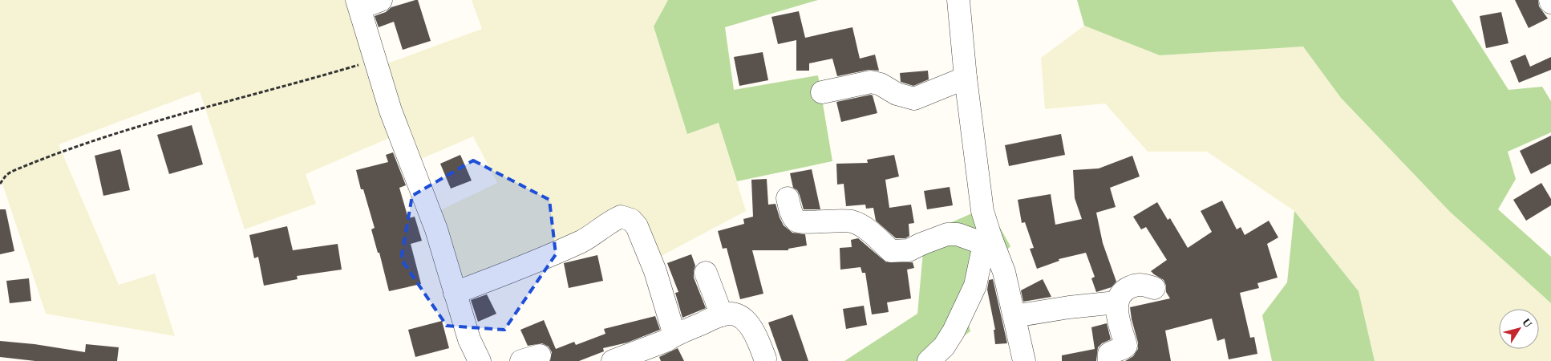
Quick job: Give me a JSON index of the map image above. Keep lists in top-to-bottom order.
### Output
{
  "north": "top right"
}
